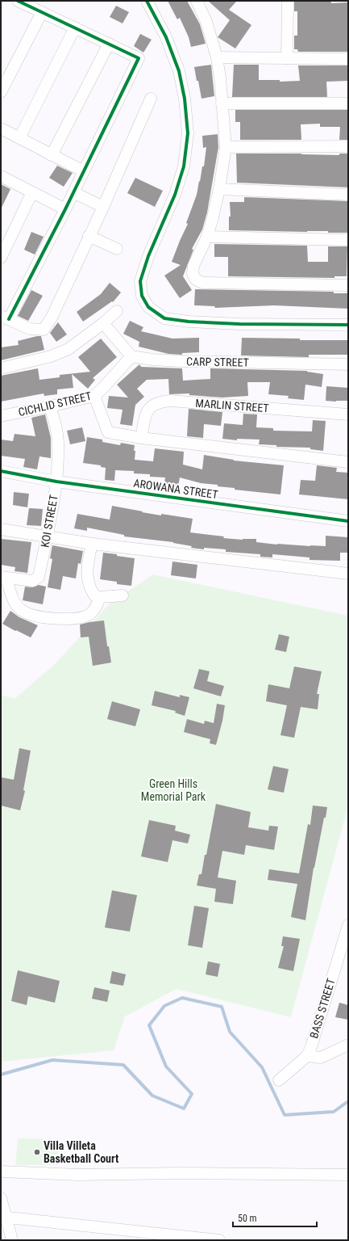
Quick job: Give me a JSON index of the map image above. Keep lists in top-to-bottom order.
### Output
{
  "streets": {
    "street": [
      "CARP STREET",
      "CICHLID STREET",
      "MARLIN STREET",
      "AROWANA STREET",
      "KOI STREET",
      "BASS STREET"
    ]
  },
  "crossings": [
    ["CARP STREET", "CICHLID STREET"],
    ["CICHLID STREET", "KOI STREET"],
    ["AROWANA STREET", "KOI STREET"]
  ],
  "parks": ["Green Hills Memorial Park"],
  "places": ["Villa Villeta Basketball Court"],
  "scale_bar": "50 m"
}
